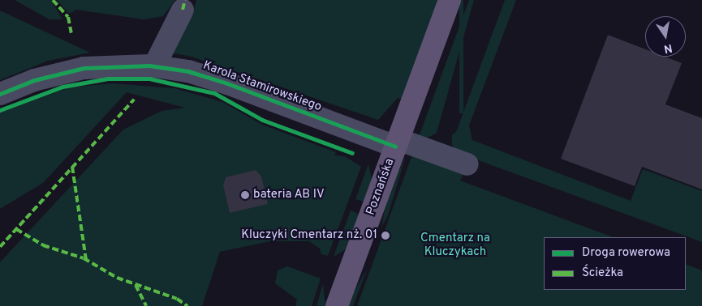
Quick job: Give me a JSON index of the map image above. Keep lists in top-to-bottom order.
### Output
{
  "streets": {
    "main road": ["Poznańska"],
    "street": ["Karola Stamirowskiego"]
  },
  "crossings": [
    ["Karola Stamirowskiego", "Poznańska"]
  ],
  "parks": ["Cmentarz na Kluczykach"],
  "places": ["bateria AB IV", "Kluczyki Cmentarz nż. 01"],
  "legend": ["Droga rowerowa", "Ścieżka"],
  "north": "bottom"
}
